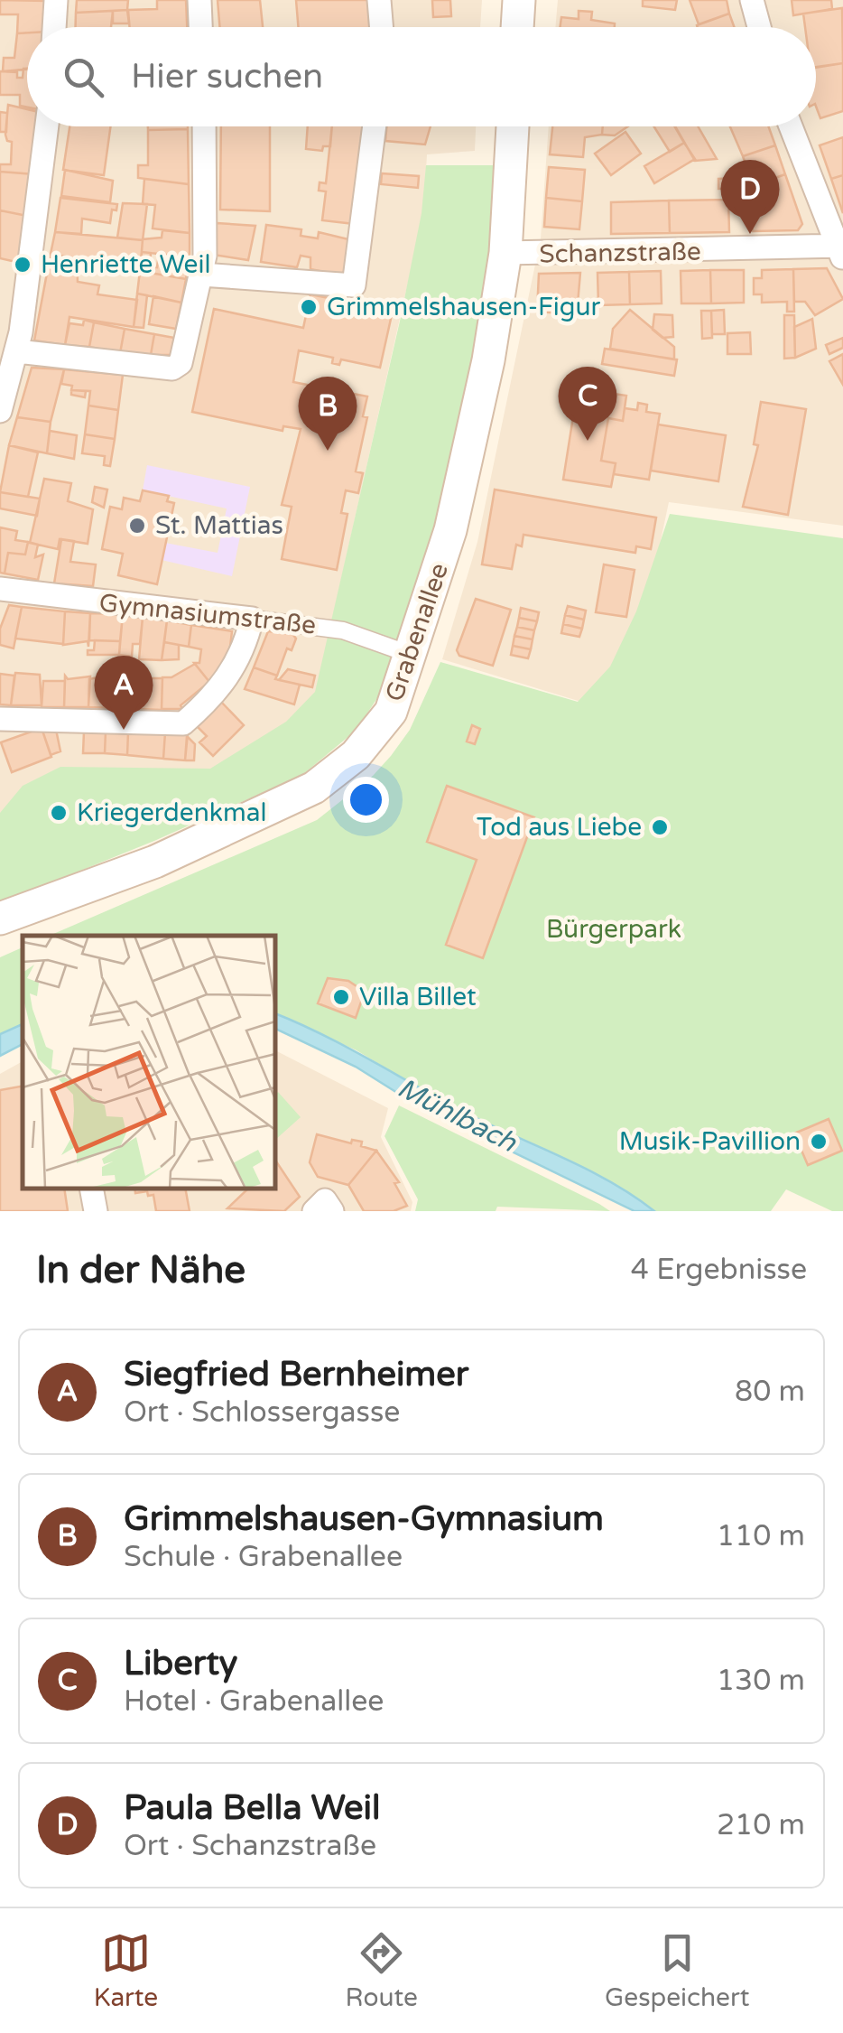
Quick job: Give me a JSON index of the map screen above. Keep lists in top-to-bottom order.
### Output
{
  "streets": {
    "main road": ["Grabenallee"],
    "street": ["Schanzstraße", "Gymnasiumstraße"]
  },
  "crossings": [
    ["Schanzstraße", "Grabenallee"],
    ["Gymnasiumstraße", "Grabenallee"]
  ],
  "water": ["Mühlbach"],
  "parks": ["Bürgerpark"],
  "places": [
    "Henriette Weil",
    "Grimmelshausen-Figur",
    "St. Mattias",
    "Kriegerdenkmal",
    "Tod aus Liebe",
    "Villa Billet",
    "Musik-Pavillion"
  ],
  "page": {
    "search": "Hier suchen",
    "pins": [
      "D",
      "C",
      "B",
      "A"
    ],
    "heading": ["In der Nähe", "4 Ergebnisse"],
    "list": [
      {
        "mark": "A",
        "name": "Siegfried Bernheimer",
        "note": "Ort · Schlossergasse",
        "value": "80 m"
      },
      {
        "mark": "B",
        "name": "Grimmelshausen-Gymnasium",
        "note": "Schule · Grabenallee",
        "value": "110 m"
      },
      {
        "mark": "C",
        "name": "Liberty",
        "note": "Hotel · Grabenallee",
        "value": "130 m"
      },
      {
        "mark": "D",
        "name": "Paula Bella Weil",
        "note": "Ort · Schanzstraße",
        "value": "210 m"
      }
    ],
    "nav": ["Karte", "Route", "Gespeichert"]
  }
}
